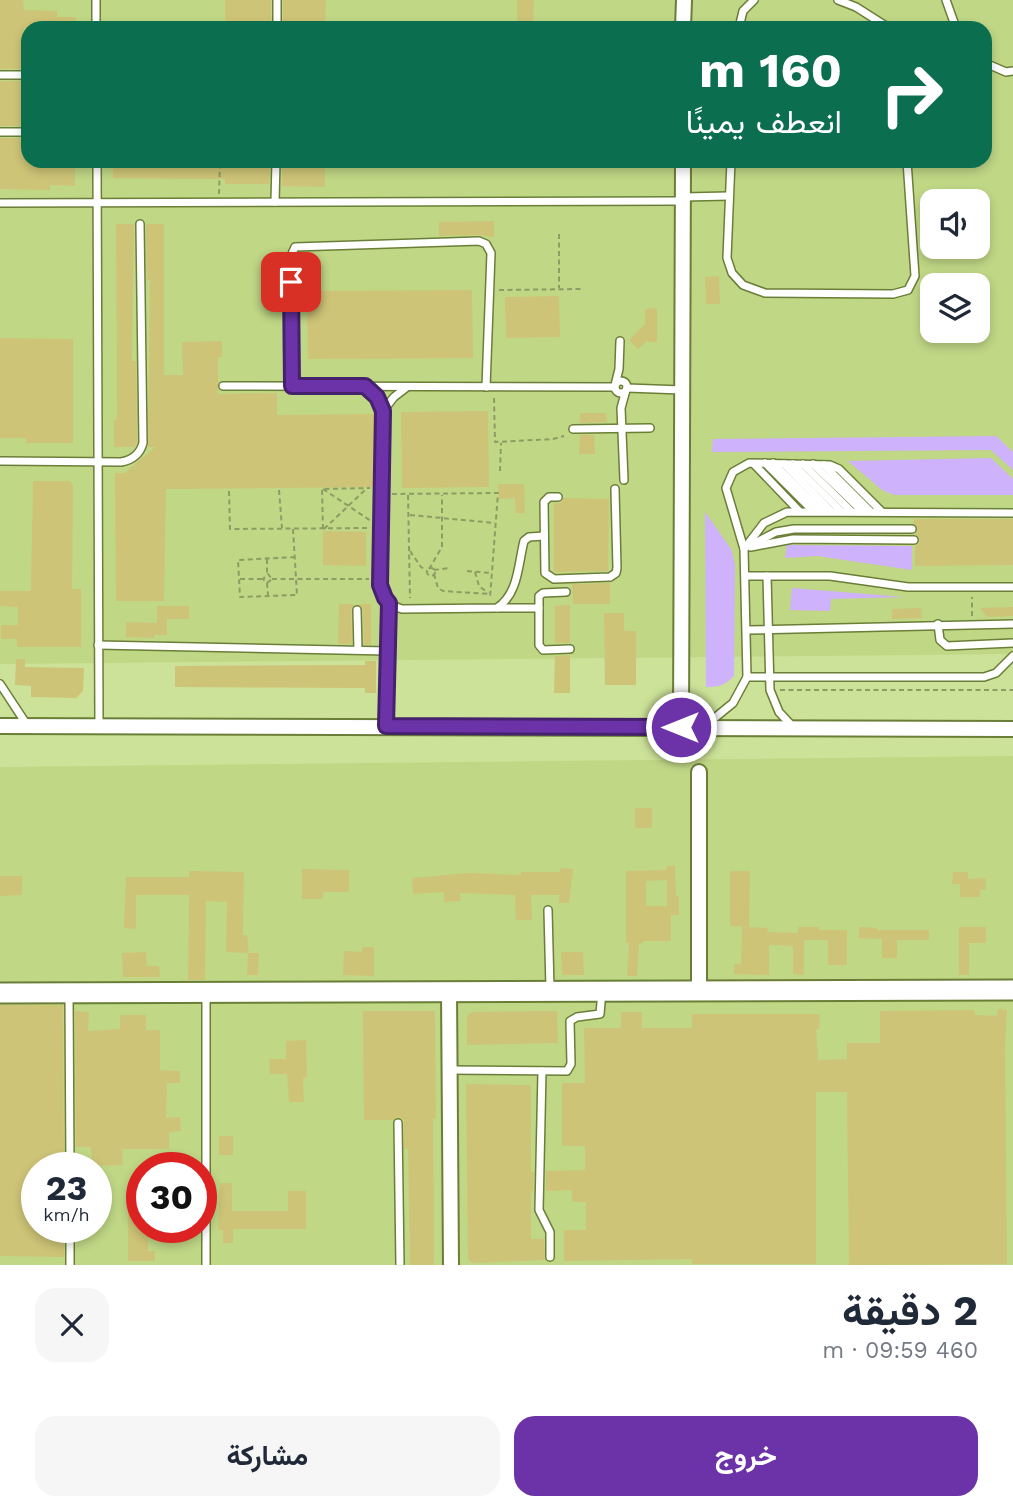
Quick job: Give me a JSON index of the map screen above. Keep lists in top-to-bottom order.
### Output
{
  "page": {
    "turn": ["160 m", "انعطف يمينًا"],
    "speed": "23 km/h",
    "limit": "30",
    "heading": ["2 دقيقة", "460 m · 09:59"],
    "buttons": ["خروج", "مشاركة"]
  }
}
